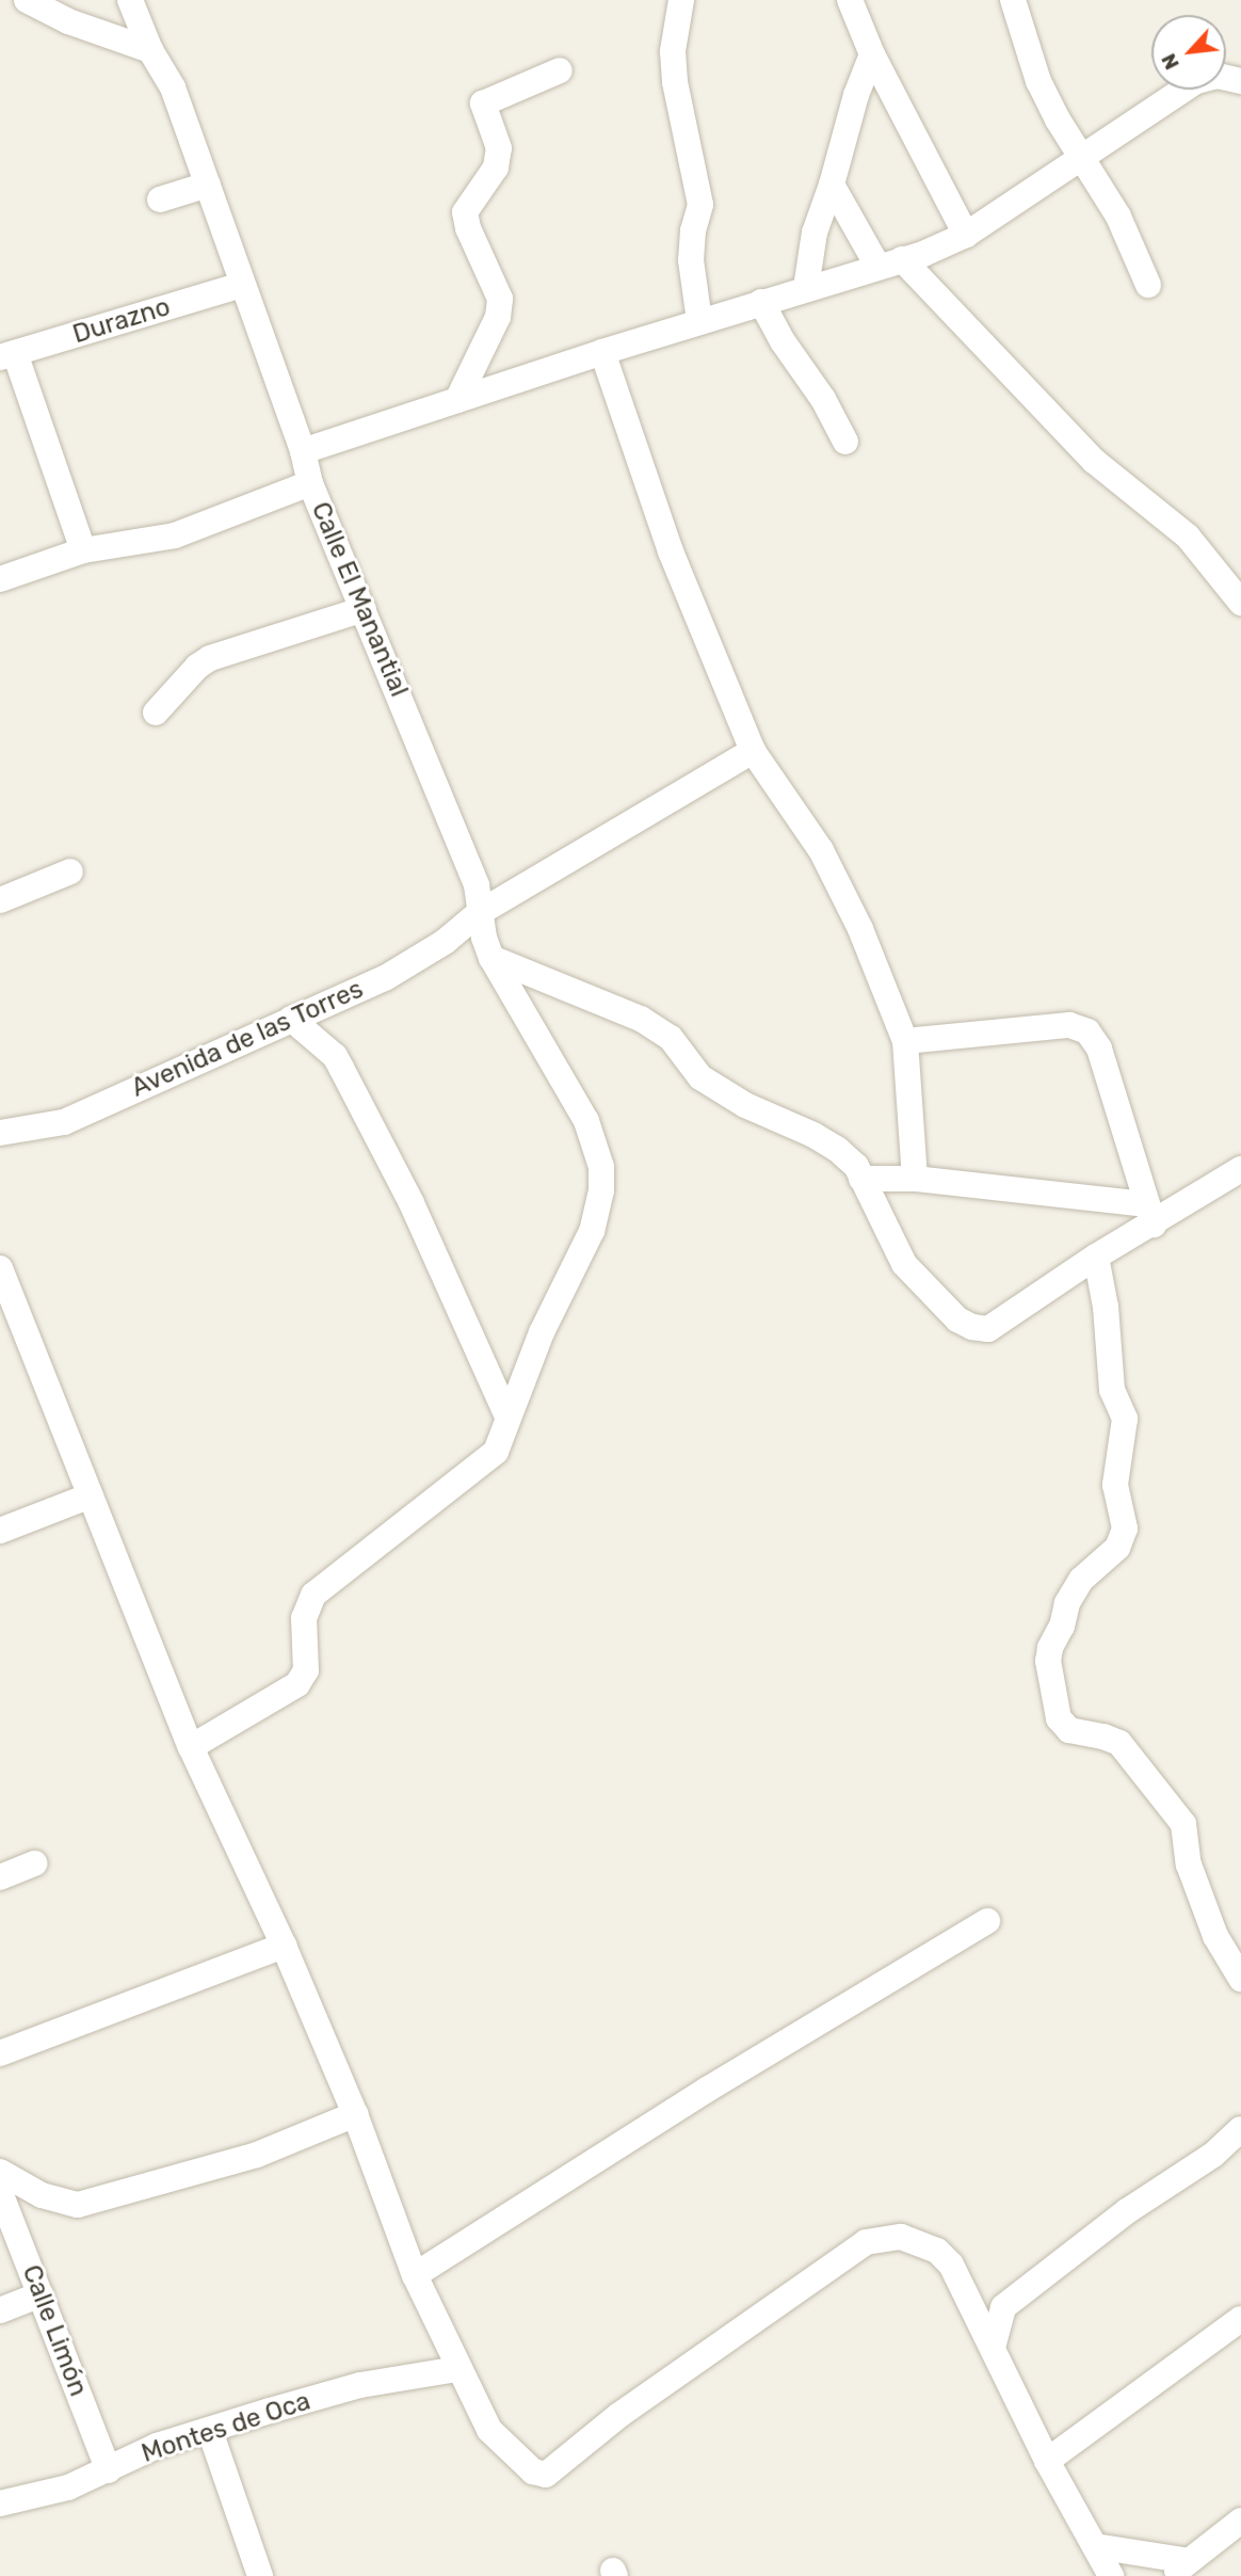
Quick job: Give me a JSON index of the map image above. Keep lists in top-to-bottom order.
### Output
{
  "streets": {
    "street": [
      "Durazno",
      "Calle El Manantial",
      "Avenida de las Torres",
      "Calle Limón",
      "Montes de Oca"
    ]
  },
  "crossings": [
    ["Durazno", "Calle El Manantial"],
    ["Calle El Manantial", "Avenida de las Torres"],
    ["Calle Limón", "Montes de Oca"]
  ],
  "north": "bottom left"
}
